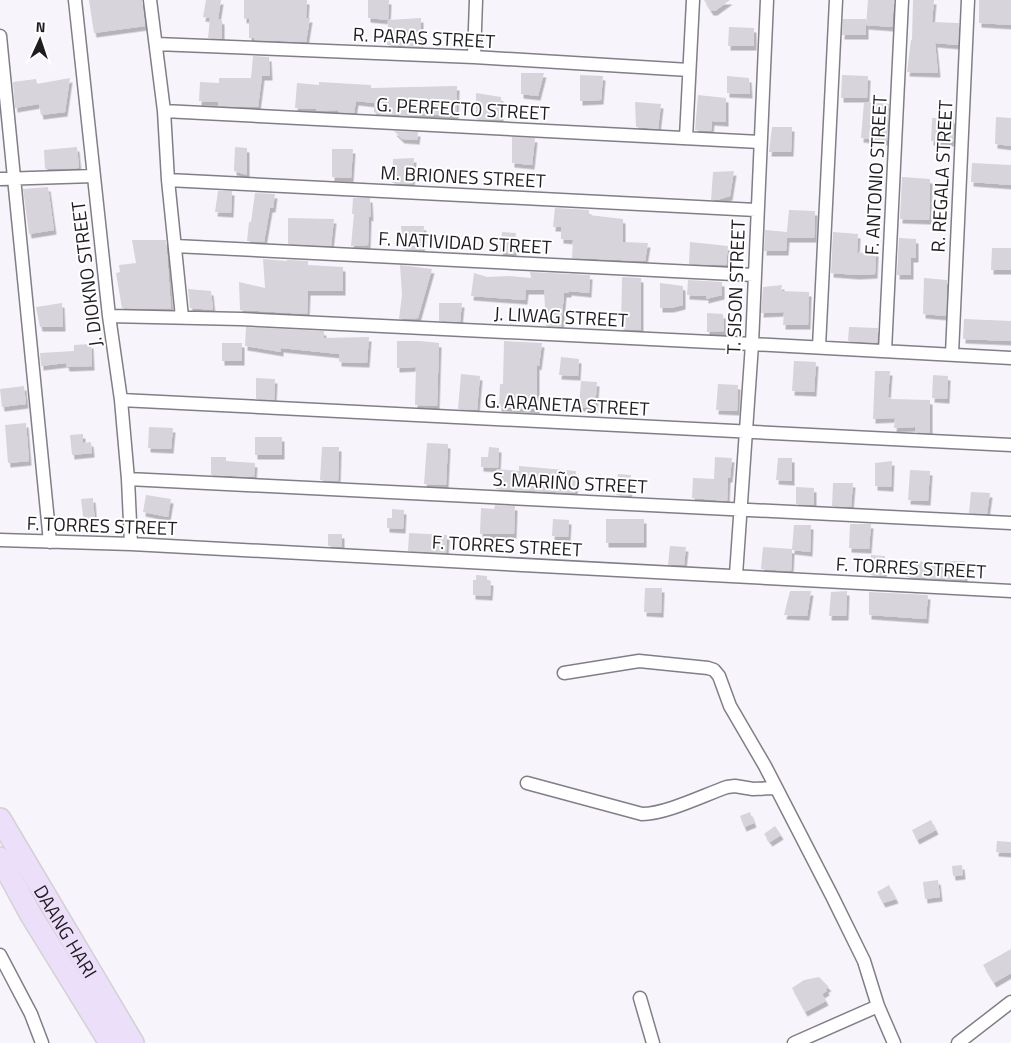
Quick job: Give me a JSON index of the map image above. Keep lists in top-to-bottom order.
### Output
{
  "streets": {
    "main road": ["DAANG HARI"],
    "street": [
      "R. PARAS STREET",
      "G. PERFECTO STREET",
      "F. ANTONIO STREET",
      "M. BRIONES STREET",
      "R. REGALA STREET",
      "F. NATIVIDAD STREET",
      "J. DIOKNO STREET",
      "T. SISON STREET",
      "J. LIWAG STREET",
      "G. ARANETA STREET",
      "S. MARIÑO STREET",
      "F. TORRES STREET"
    ]
  },
  "crossings": [
    ["G. PERFECTO STREET", "T. SISON STREET"],
    ["F. ANTONIO STREET", "J. LIWAG STREET"],
    ["M. BRIONES STREET", "T. SISON STREET"],
    ["R. REGALA STREET", "J. LIWAG STREET"],
    ["F. NATIVIDAD STREET", "T. SISON STREET"],
    ["J. DIOKNO STREET", "J. LIWAG STREET"],
    ["J. DIOKNO STREET", "G. ARANETA STREET"],
    ["J. DIOKNO STREET", "S. MARIÑO STREET"],
    ["J. DIOKNO STREET", "F. TORRES STREET"],
    ["T. SISON STREET", "J. LIWAG STREET"],
    ["T. SISON STREET", "G. ARANETA STREET"],
    ["T. SISON STREET", "S. MARIÑO STREET"],
    ["T. SISON STREET", "F. TORRES STREET"]
  ],
  "north": "top"
}
